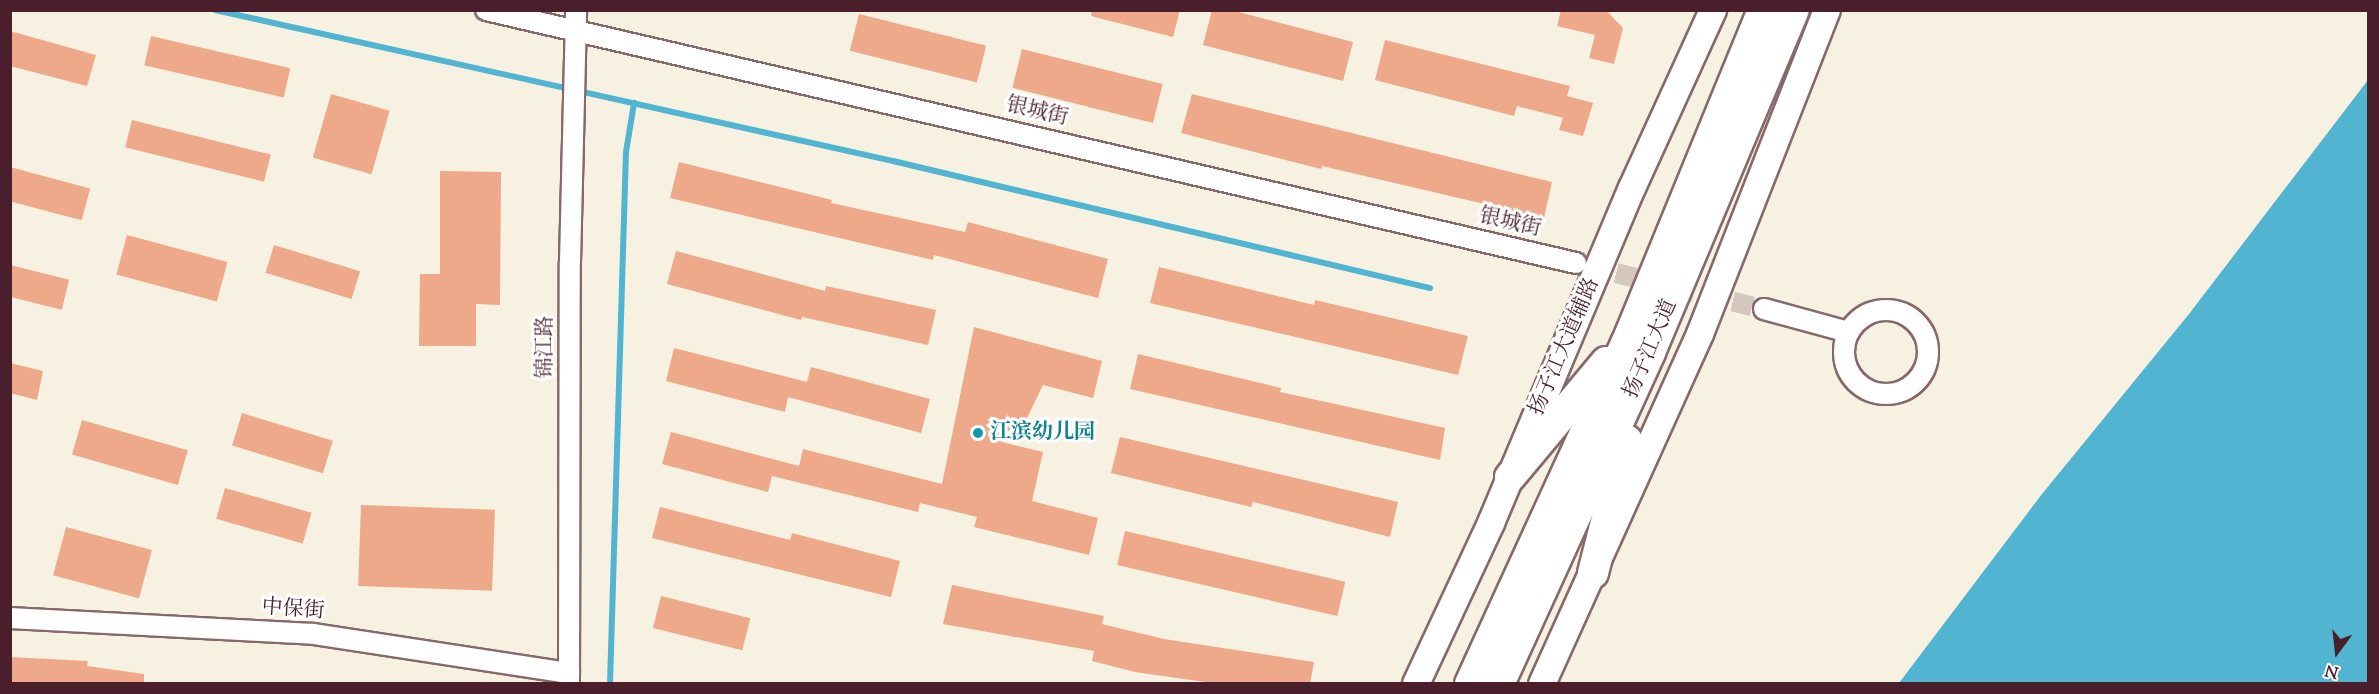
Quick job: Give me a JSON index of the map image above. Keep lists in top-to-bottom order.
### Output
{
  "streets": {
    "highway": ["扬子江大道"],
    "main road": ["扬子江大道辅路"],
    "street": ["银城街", "锦江路", "中保街"]
  },
  "crossings": [
    ["银城街", "锦江路"],
    ["锦江路", "中保街"]
  ],
  "places": ["江滨幼儿园"],
  "north": "bottom"
}
